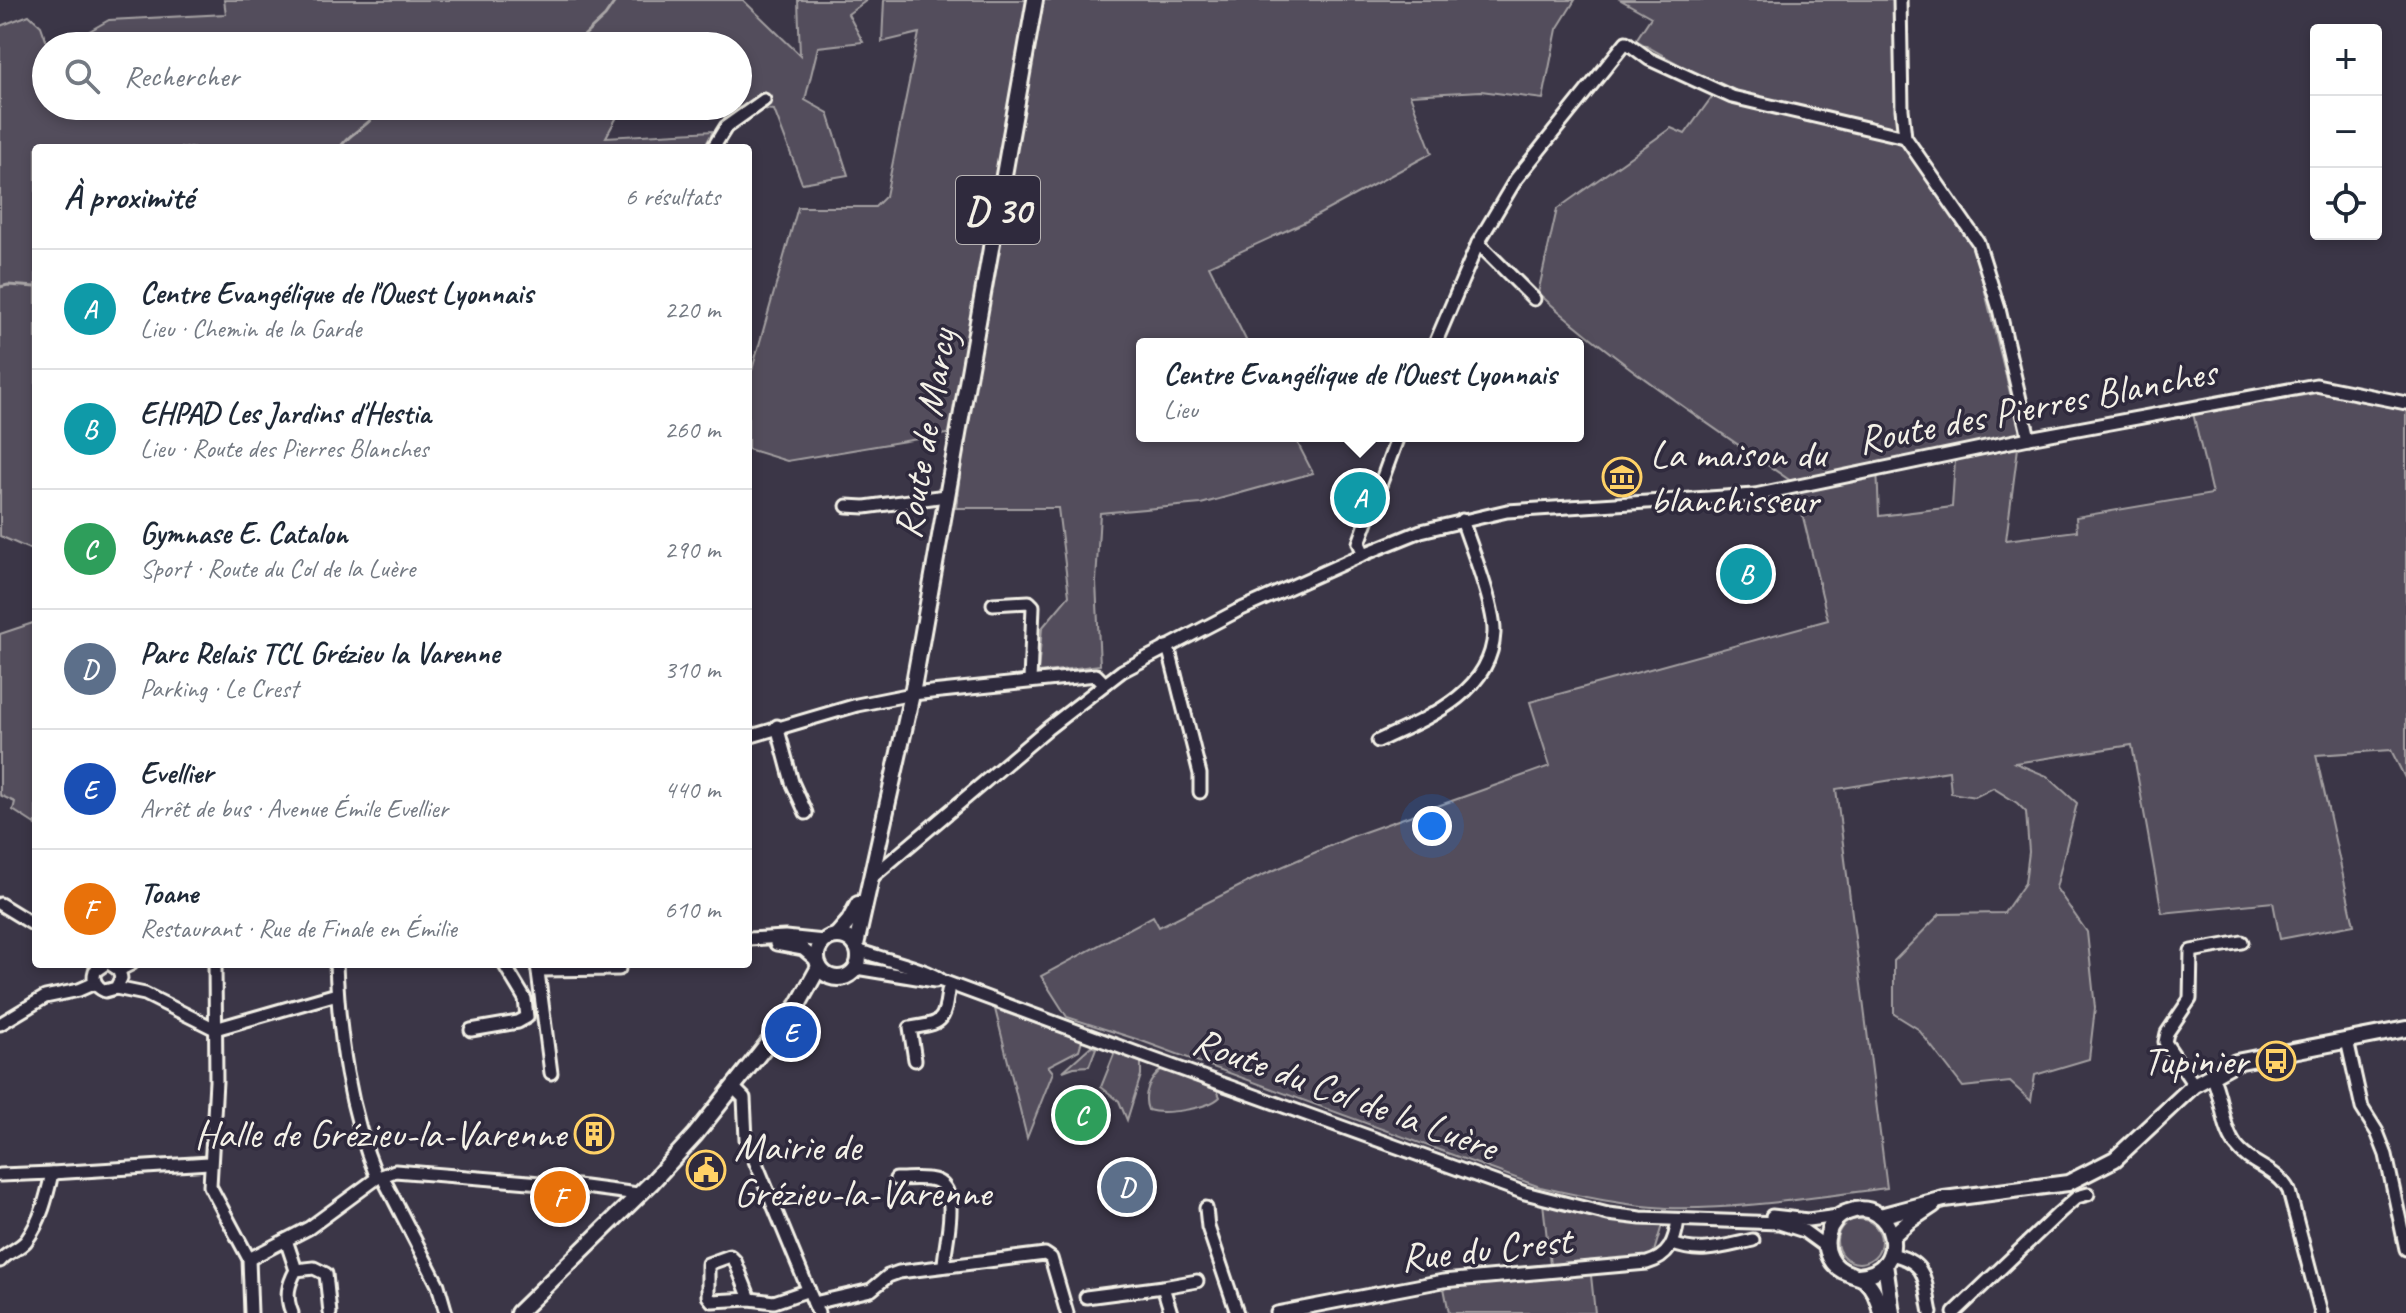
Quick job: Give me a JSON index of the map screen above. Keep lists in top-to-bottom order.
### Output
{
  "streets": {
    "main road": ["D 30", "Route de Marcy"],
    "street": ["Route des Pierres Blanches", "Route du Col de la Luère", "Rue du Crest"]
  },
  "crossings": [
    ["Route des Pierres Blanches", "Route de Marcy"],
    ["Route de Marcy", "Route du Col de la Luère"]
  ],
  "places": {
    "museum": ["La maison du blanchisseur"],
    "bus stop": ["Tupinier"],
    "building": ["Halle de Grézieu-la-Varenne"],
    "public building": ["Mairie de Grézieu-la-Varenne"]
  },
  "page": {
    "map_buttons": ["+", "−"],
    "search": "Rechercher",
    "heading": ["À proximité", "6 résultats"],
    "list": [
      {
        "mark": "A",
        "name": "Centre Evangélique de l'Ouest Lyonnais",
        "note": "Lieu · Chemin de la Garde",
        "value": "220 m"
      },
      {
        "mark": "B",
        "name": "EHPAD Les Jardins d'Hestia",
        "note": "Lieu · Route des Pierres Blanches",
        "value": "260 m"
      },
      {
        "mark": "C",
        "name": "Gymnase E. Catalon",
        "note": "Sport · Route du Col de la Luère",
        "value": "290 m"
      },
      {
        "mark": "D",
        "name": "Parc Relais TCL Grézieu la Varenne",
        "note": "Parking · Le Crest",
        "value": "310 m"
      },
      {
        "mark": "E",
        "name": "Evellier",
        "note": "Arrêt de bus · Avenue Émile Evellier",
        "value": "440 m"
      },
      {
        "mark": "F",
        "name": "Toane",
        "note": "Restaurant · Rue de Finale en Émilie",
        "value": "610 m"
      }
    ],
    "popup": ["Centre Evangélique de l'Ouest Lyonnais", "Lieu"],
    "pins": [
      "A",
      "B",
      "E",
      "C",
      "D",
      "F"
    ]
  }
}
